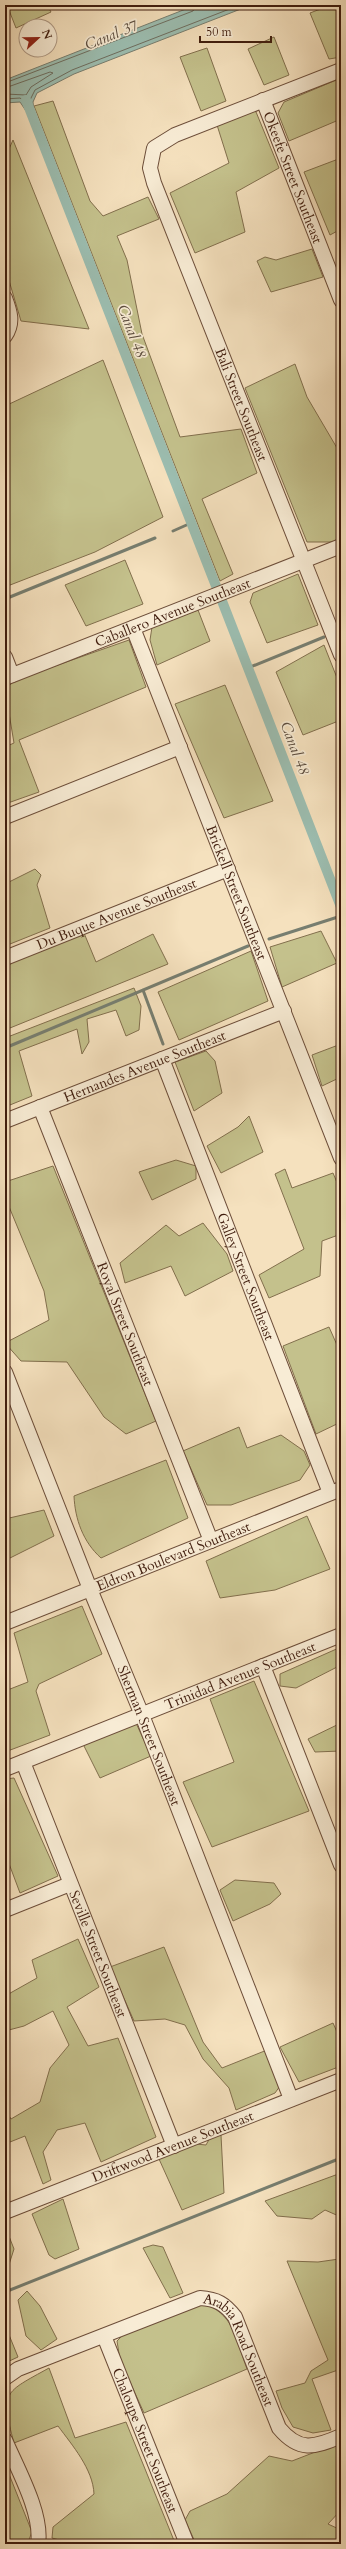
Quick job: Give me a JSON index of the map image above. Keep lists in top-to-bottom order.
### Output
{
  "streets": {
    "street": [
      "Okeefe Street Southeast",
      "Bali Street Southeast",
      "Caballero Avenue Southeast",
      "Brickell Street Southeast",
      "Du Buque Avenue Southeast",
      "Hernandes Avenue Southeast",
      "Galley Street Southeast",
      "Royal Street Southeast",
      "Eldron Boulevard Southeast",
      "Trinidad Avenue Southeast",
      "Sherman Street Southeast",
      "Seville Street Southeast",
      "Driftwood Avenue Southeast",
      "Arabia Road Southeast",
      "Chaloupe Street Southeast"
    ]
  },
  "crossings": [
    ["Okeefe Street Southeast", "Bali Street Southeast"],
    ["Bali Street Southeast", "Caballero Avenue Southeast"],
    ["Caballero Avenue Southeast", "Brickell Street Southeast"],
    ["Brickell Street Southeast", "Du Buque Avenue Southeast"],
    ["Brickell Street Southeast", "Hernandes Avenue Southeast"],
    ["Hernandes Avenue Southeast", "Galley Street Southeast"],
    ["Hernandes Avenue Southeast", "Royal Street Southeast"],
    ["Galley Street Southeast", "Eldron Boulevard Southeast"],
    ["Royal Street Southeast", "Eldron Boulevard Southeast"],
    ["Eldron Boulevard Southeast", "Sherman Street Southeast"],
    ["Trinidad Avenue Southeast", "Sherman Street Southeast"],
    ["Trinidad Avenue Southeast", "Seville Street Southeast"],
    ["Sherman Street Southeast", "Driftwood Avenue Southeast"],
    ["Seville Street Southeast", "Driftwood Avenue Southeast"],
    ["Arabia Road Southeast", "Chaloupe Street Southeast"]
  ],
  "water": ["Canal 37", "Canal 48"],
  "scale_bar": "50 m",
  "north": "right"
}
